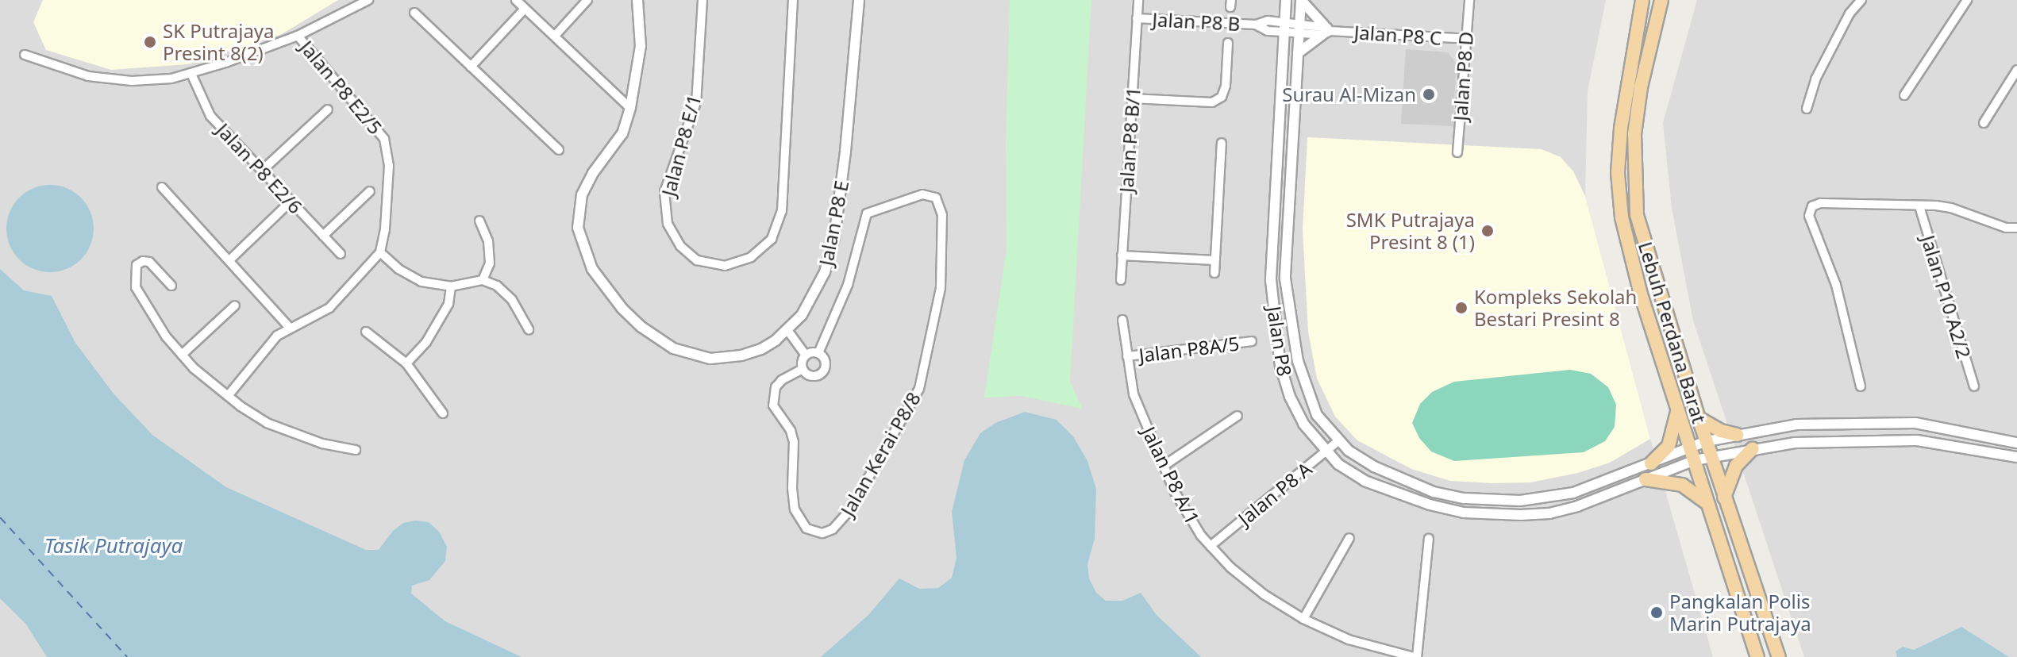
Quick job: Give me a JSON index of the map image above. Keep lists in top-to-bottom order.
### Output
{
  "streets": {
    "main road": ["Lebuh Perdana Barat"],
    "street": [
      "Jalan P8 B",
      "Jalan P8 C",
      "Jalan P8 D",
      "Jalan P8 E2/5",
      "Jalan P8 B/1",
      "Jalan P8 E/1",
      "Jalan P8 E2/6",
      "Jalan P8 E",
      "Jalan P10 A2/2",
      "Jalan P8",
      "Jalan P8A/5",
      "Jalan Kerai P8/8",
      "Jalan P8 A/1",
      "Jalan P8 A"
    ]
  },
  "crossings": [
    ["Jalan P8 B", "Jalan P8 C"],
    ["Jalan P8 B", "Jalan P8 B/1"],
    ["Jalan P8 B", "Jalan P8"],
    ["Jalan P8 C", "Jalan P8 D"],
    ["Jalan P8 C", "Jalan P8"],
    ["Lebuh Perdana Barat", "Jalan P8"],
    ["Jalan P8", "Jalan P8 A"],
    ["Jalan P8A/5", "Jalan P8 A/1"],
    ["Jalan P8 A/1", "Jalan P8 A"]
  ],
  "water": ["Tasik Putrajaya"],
  "places": [
    "SK Putrajaya Presint 8(2)",
    "Surau Al-Mizan",
    "SMK Putrajaya Presint 8 (1)",
    "Kompleks Sekolah Bestari Presint 8",
    "Pangkalan Polis Marin Putrajaya"
  ]
}
